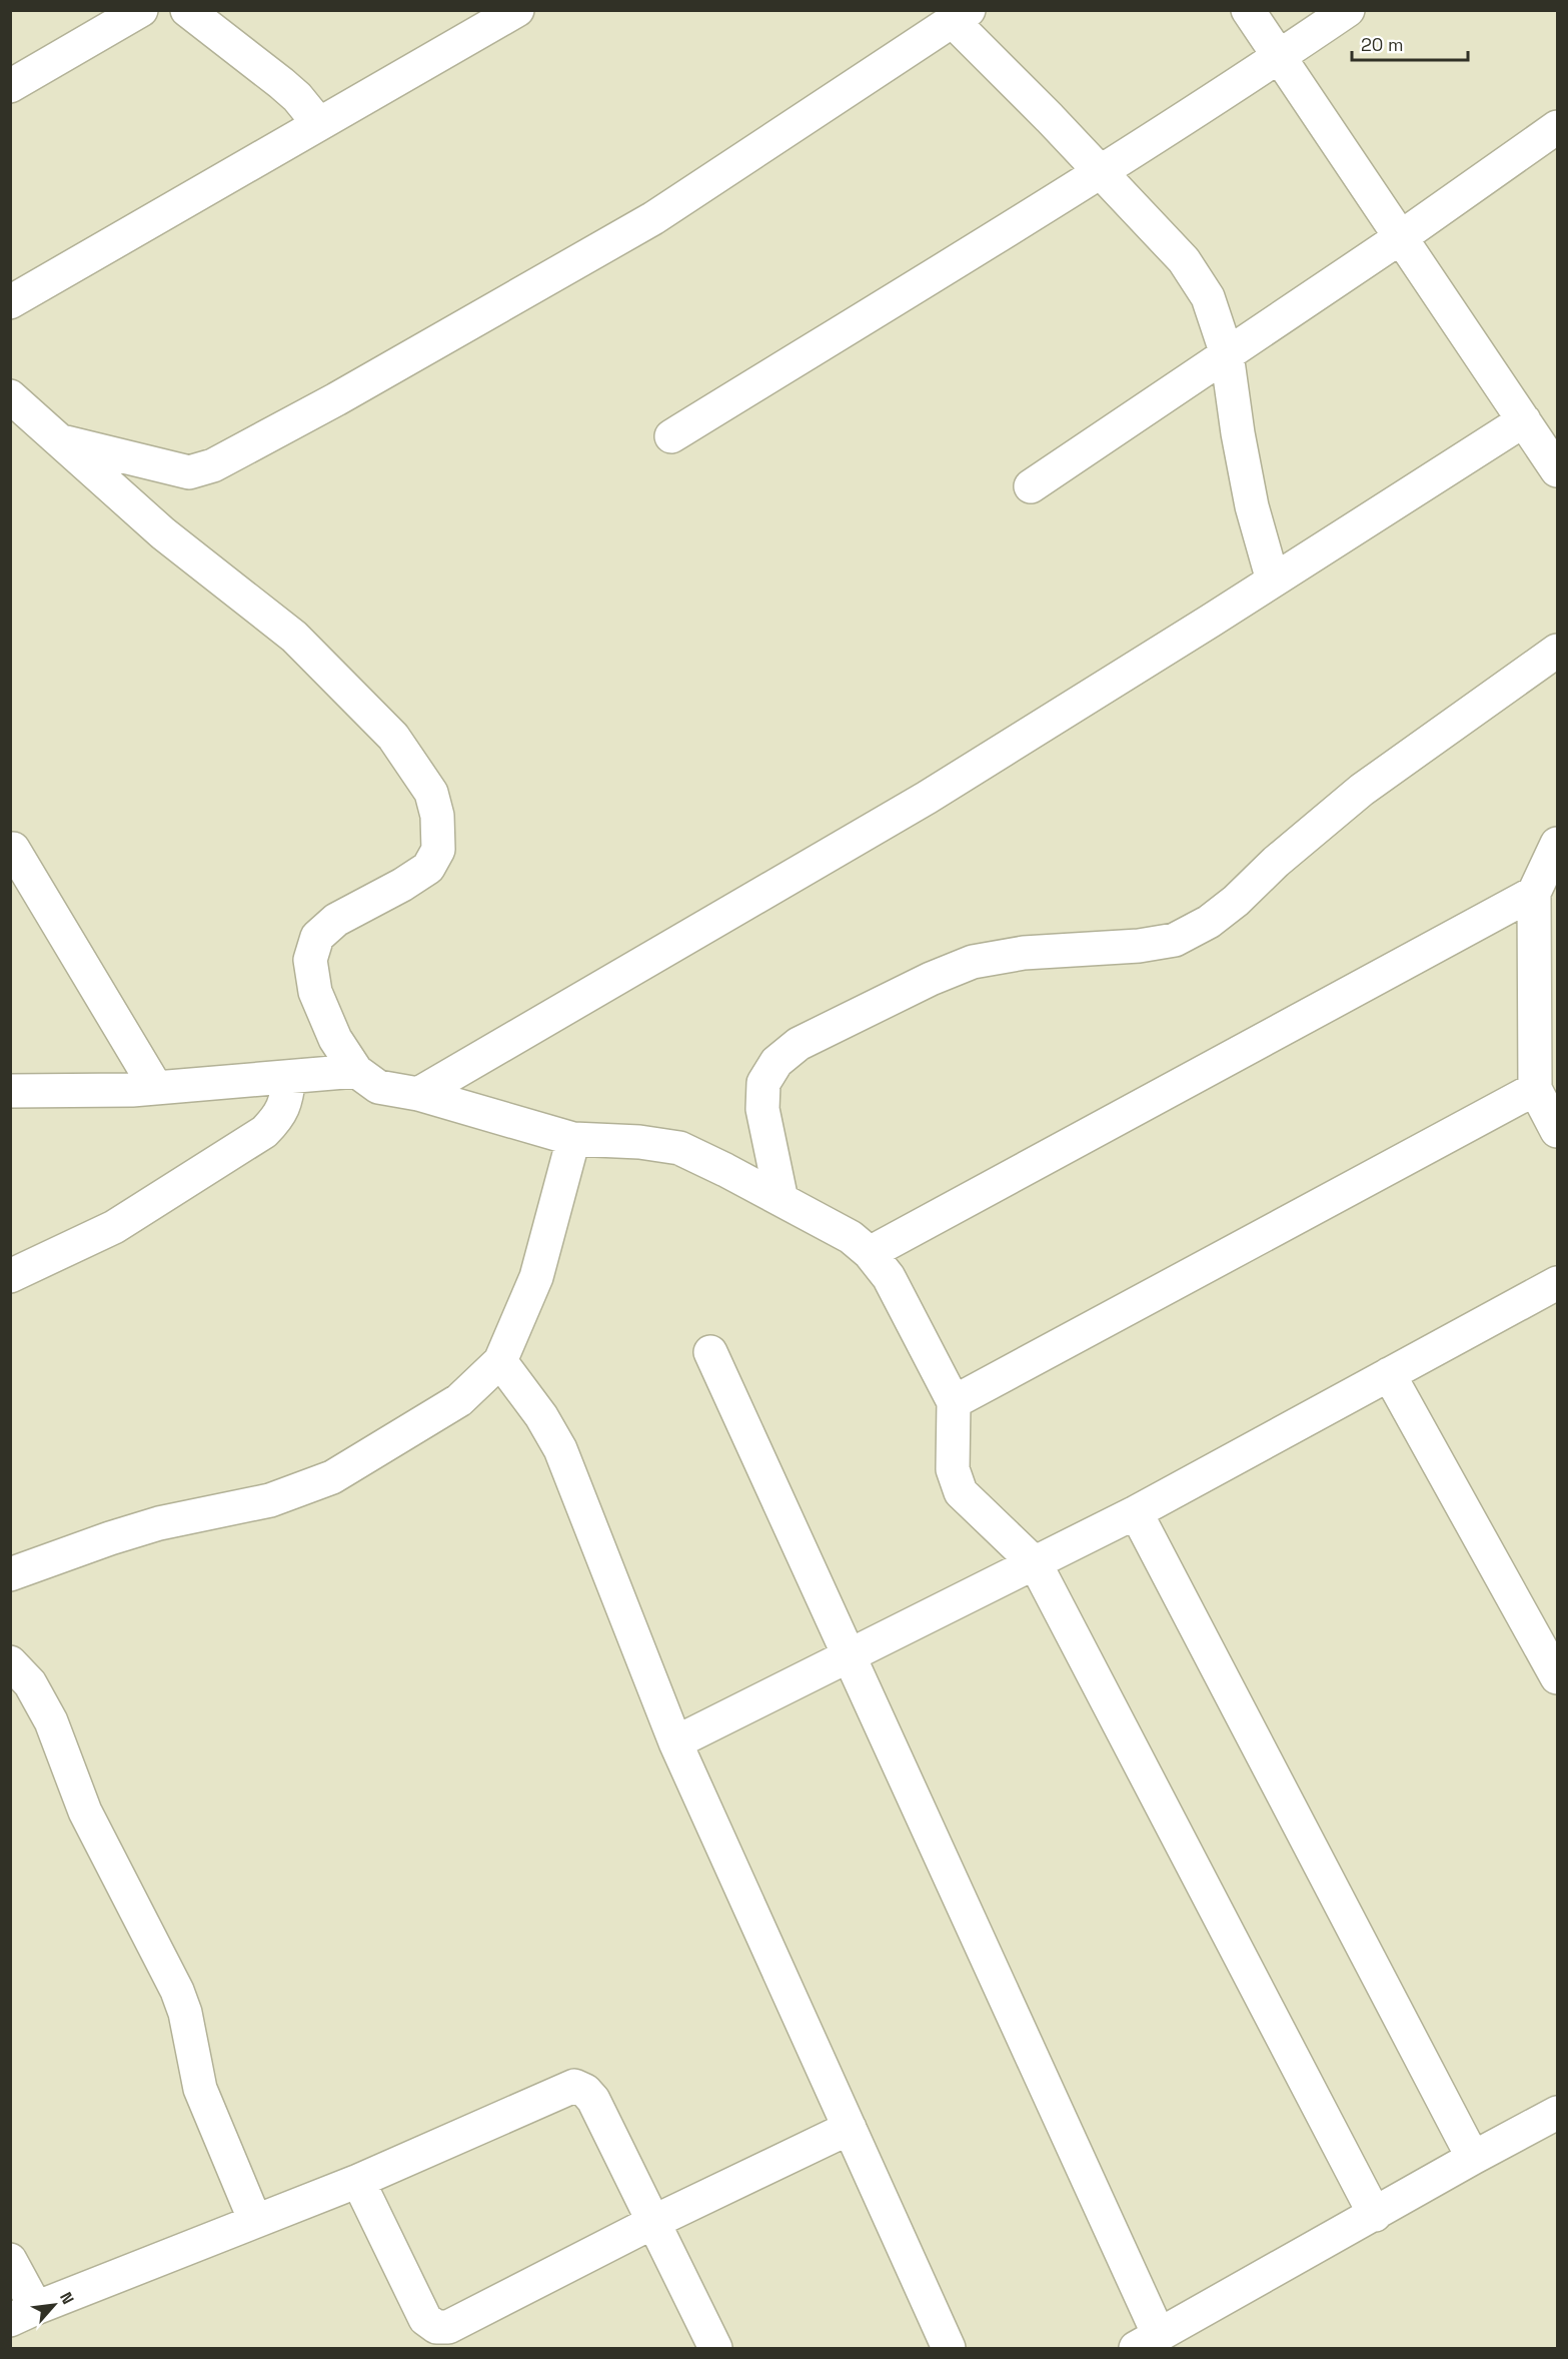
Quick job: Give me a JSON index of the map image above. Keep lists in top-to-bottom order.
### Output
{
  "scale_bar": "20 m",
  "north": "top right"
}
